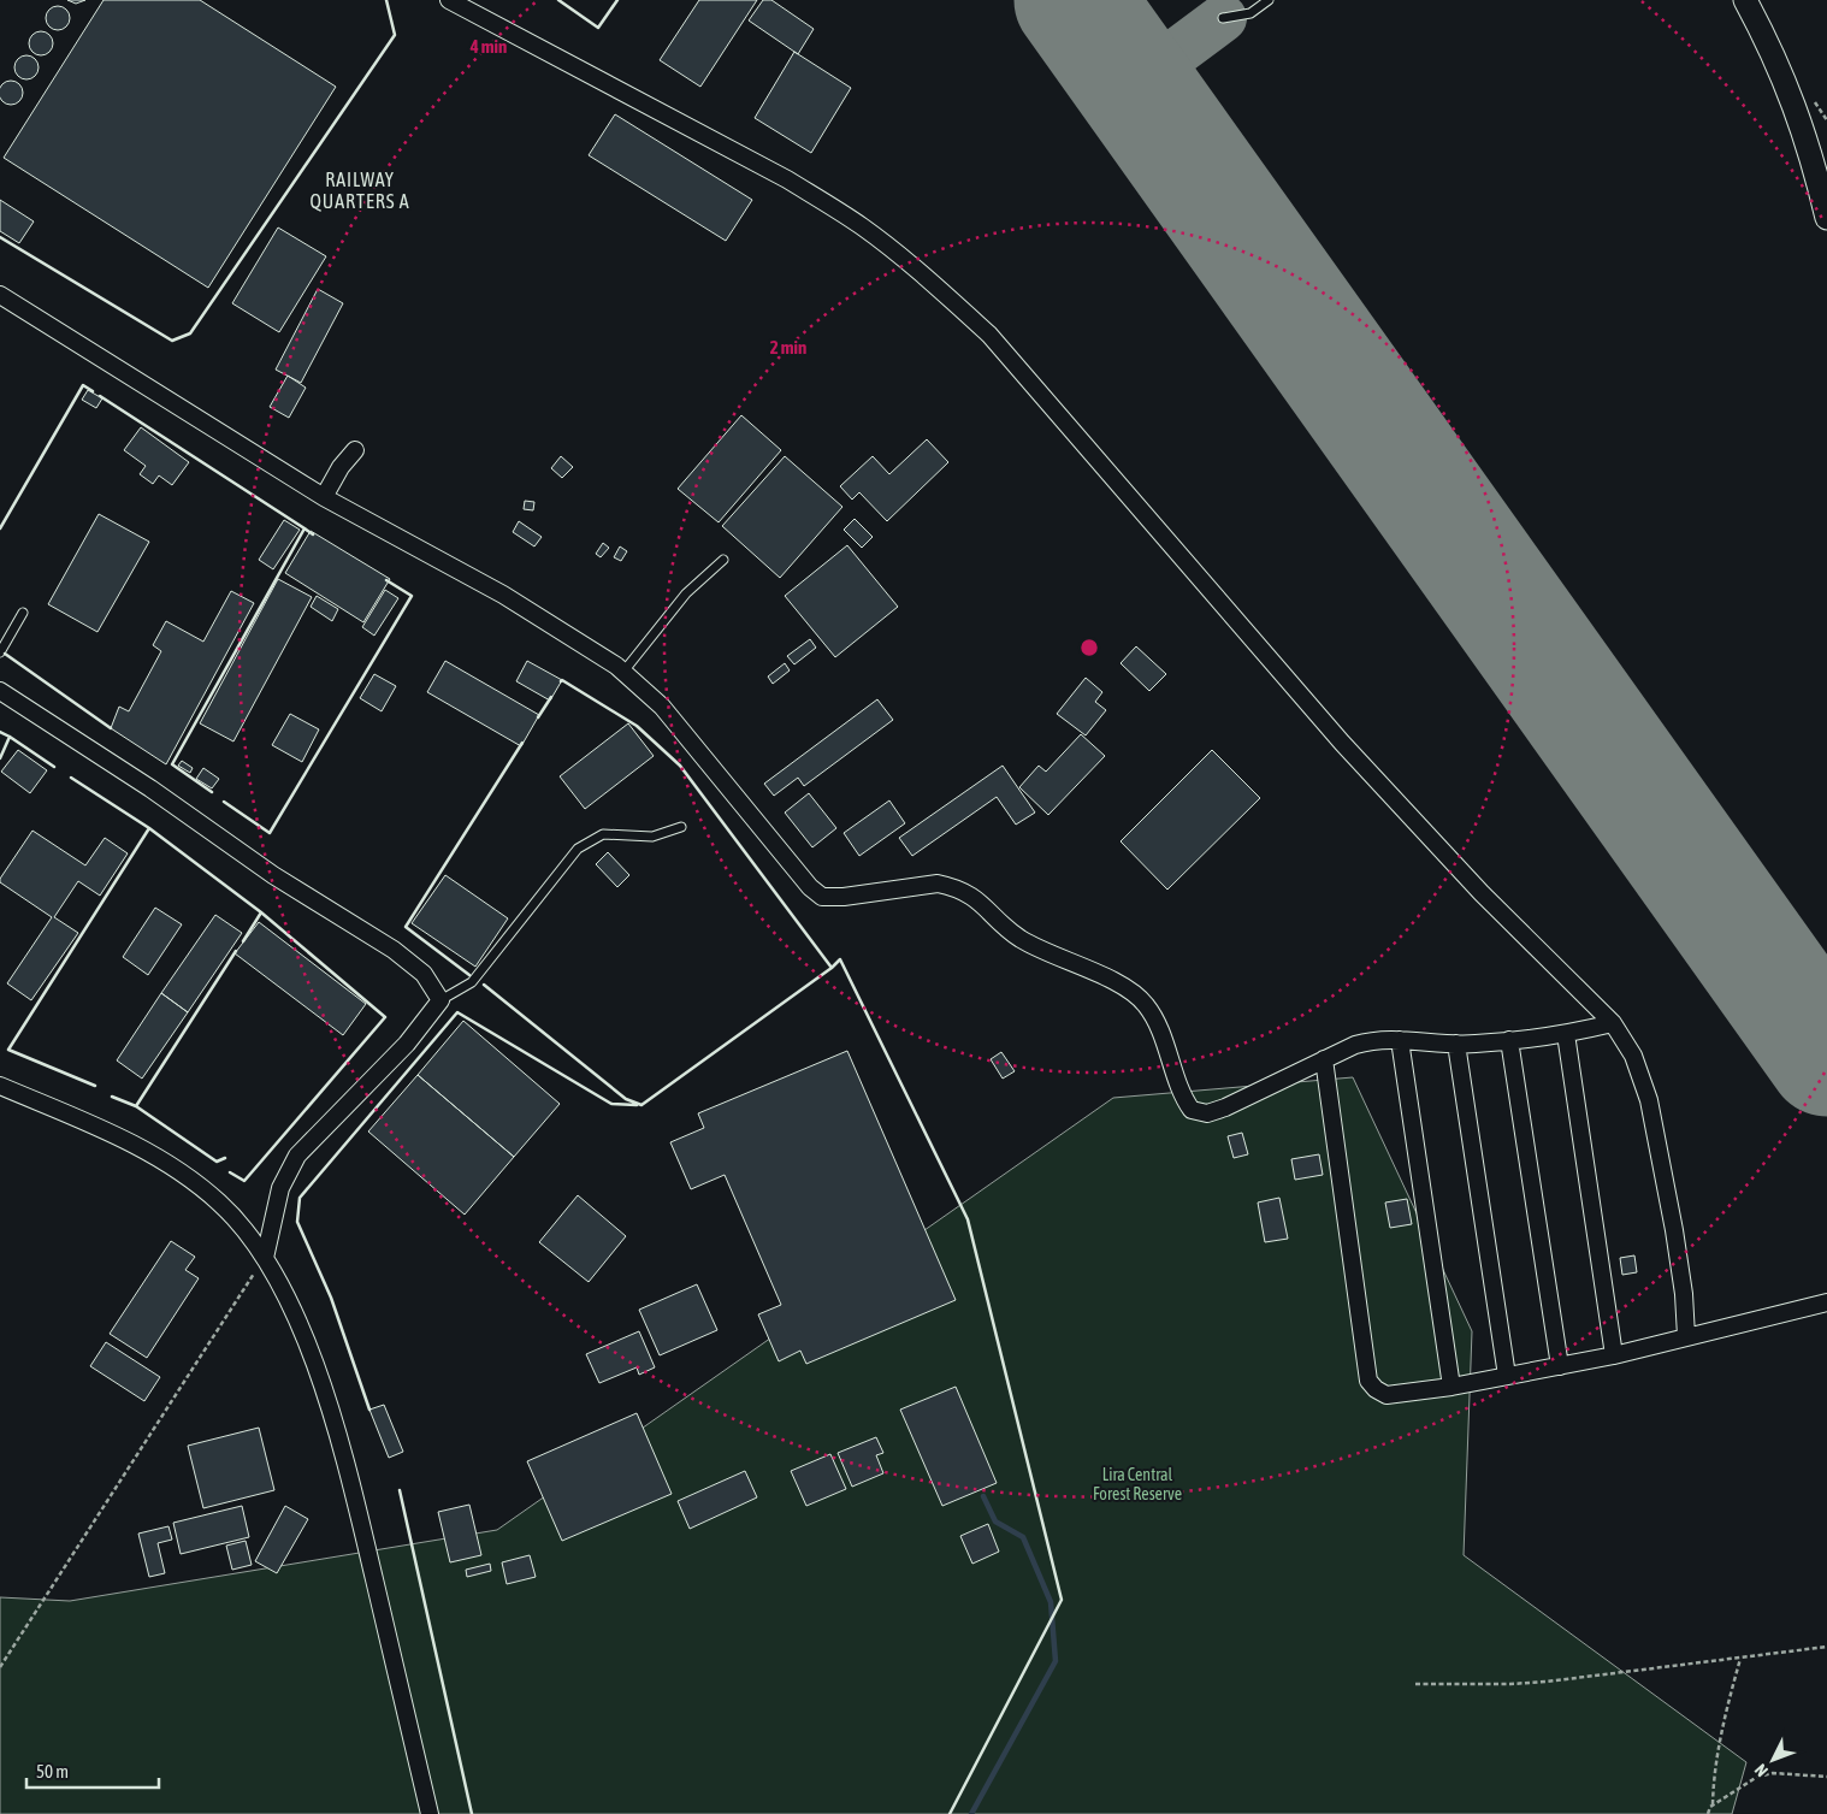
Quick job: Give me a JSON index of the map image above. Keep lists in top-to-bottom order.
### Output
{
  "districts": ["RAILWAY QUARTERS A"],
  "parks": ["Lira Central Forest Reserve"],
  "scale_bar": "50 m",
  "north": "bottom left",
  "rings": ["4 min", "2 min"]
}
